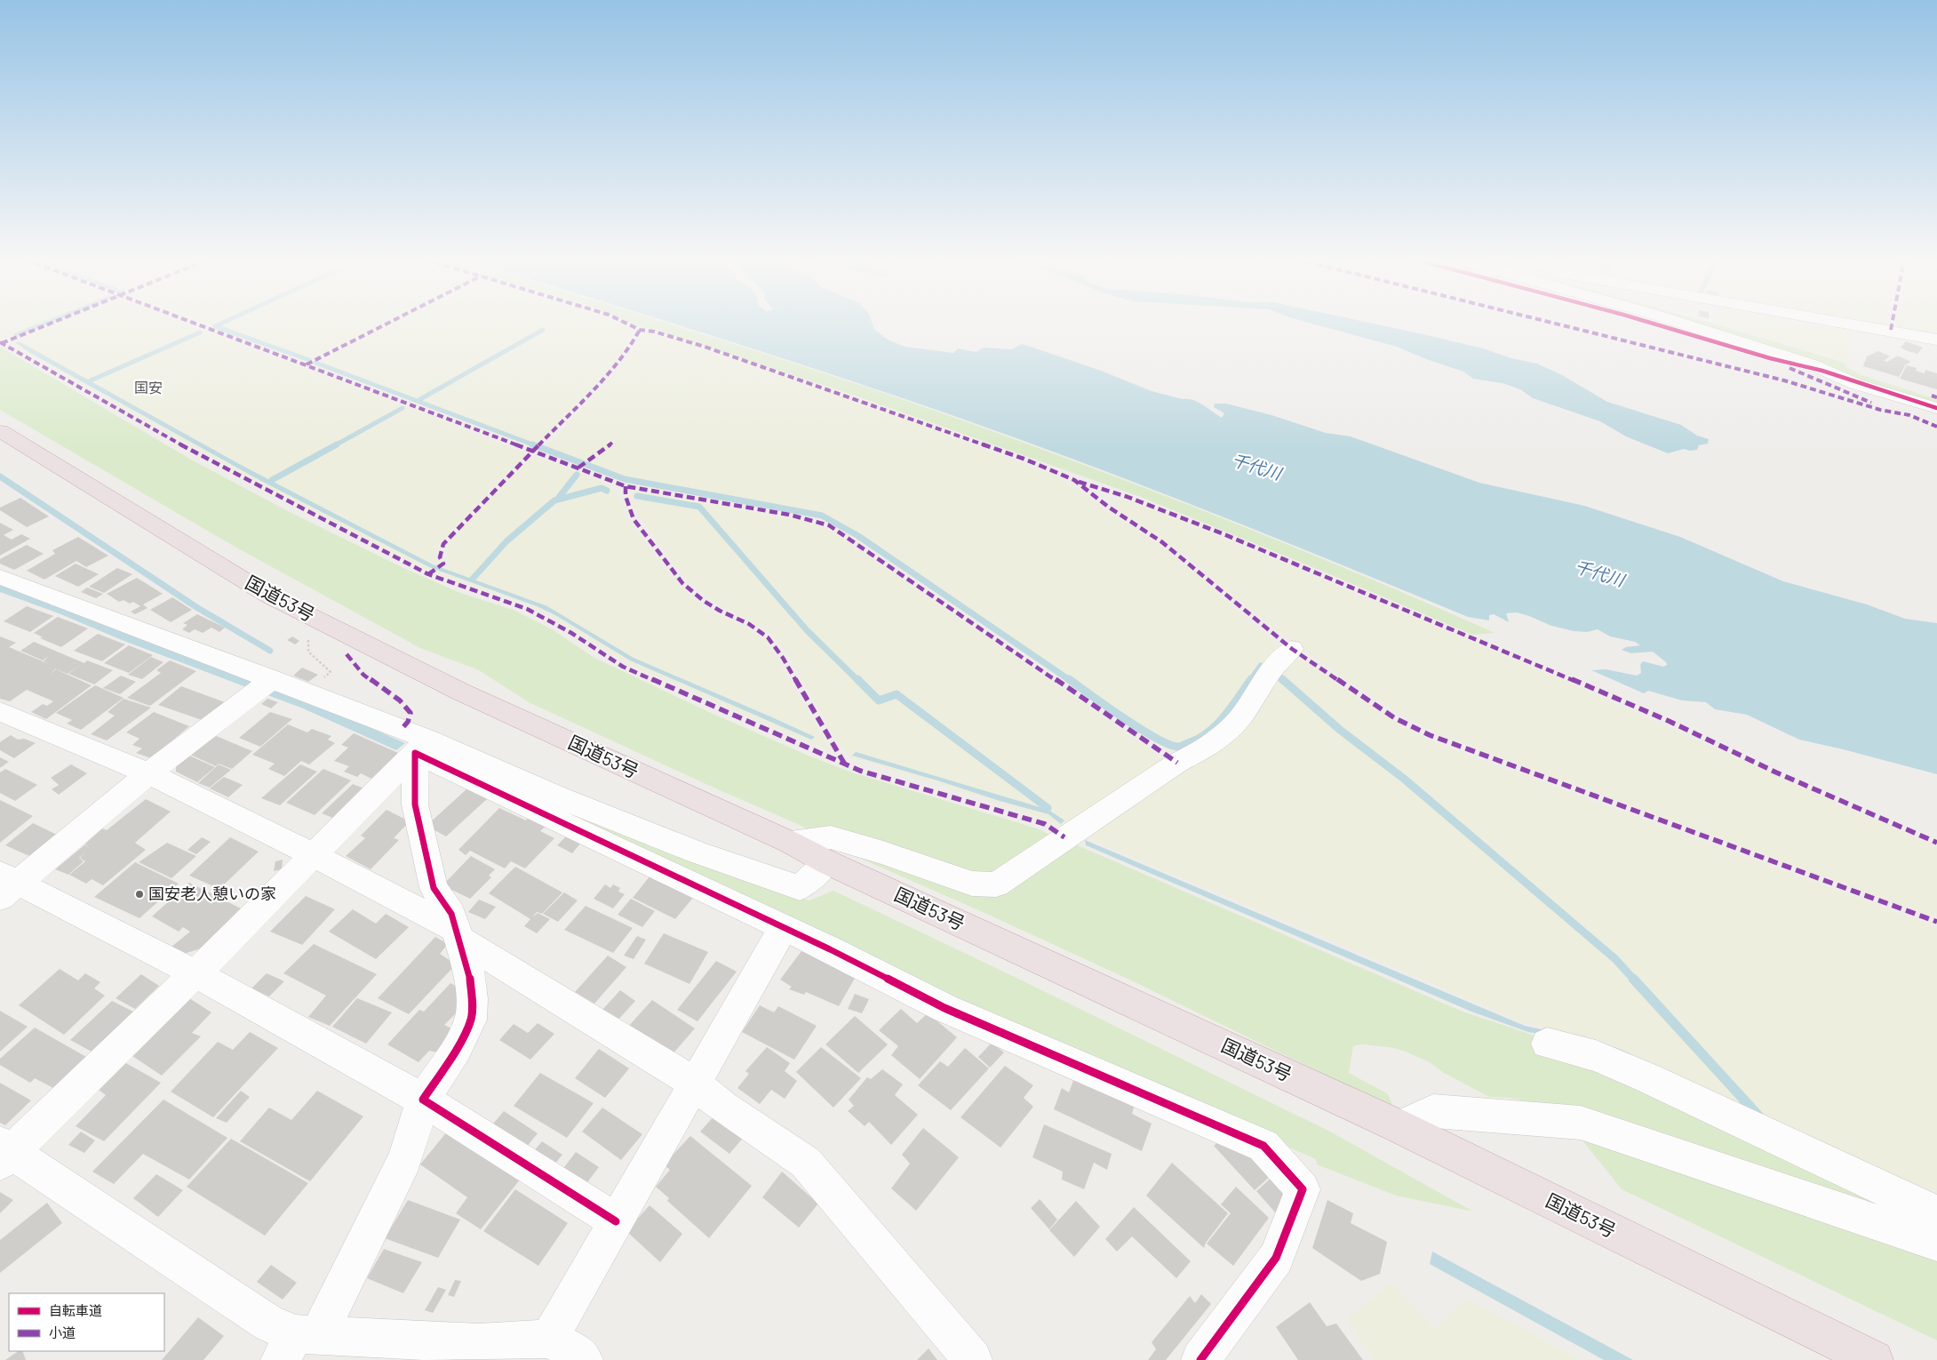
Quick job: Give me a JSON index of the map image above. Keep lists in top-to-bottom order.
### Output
{
  "streets": {
    "highway": ["国道53号"]
  },
  "districts": ["国安"],
  "water": ["千代川"],
  "places": ["国安老人憩いの家"],
  "legend": ["自転車道", "小道"]
}
